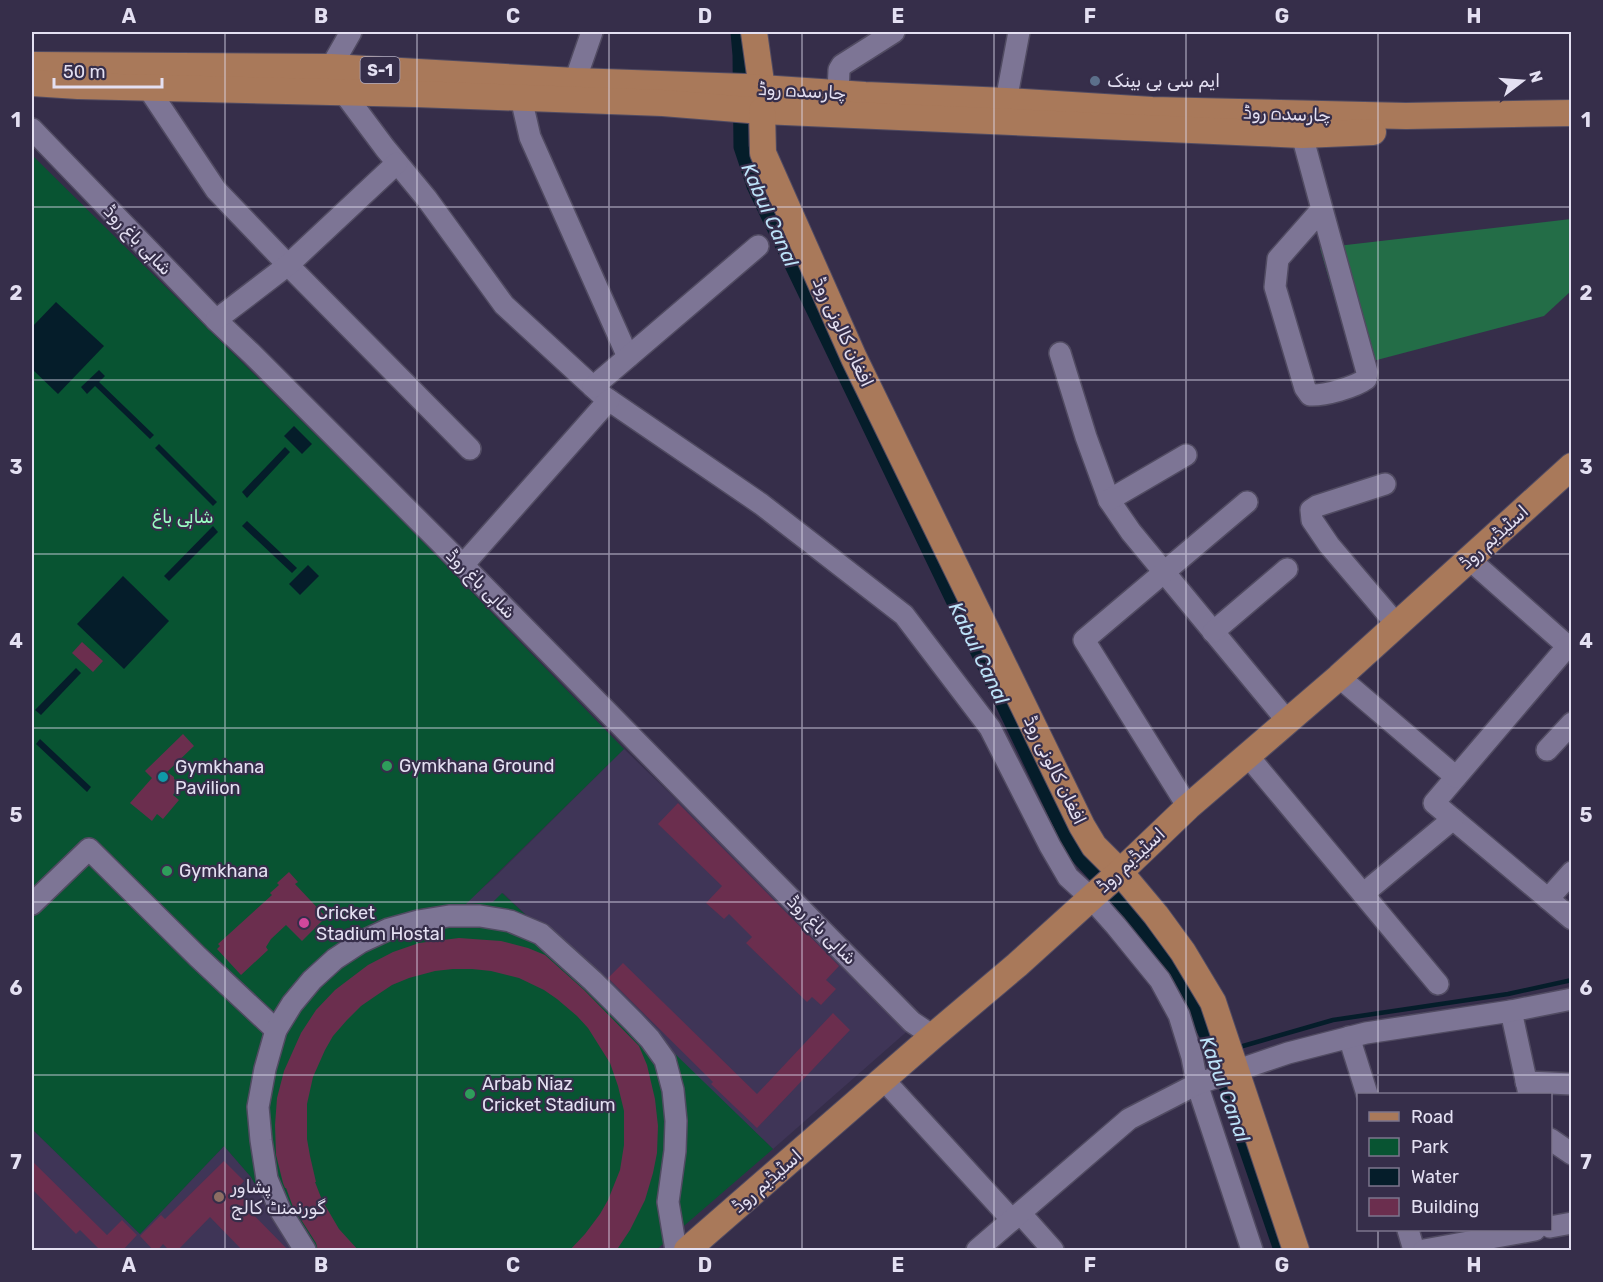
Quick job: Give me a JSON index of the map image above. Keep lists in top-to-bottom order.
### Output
{
  "streets": {
    "main road": [
      "S-1",
      "چارسدہ روڈ",
      "افغان کالونی روڈ",
      "اسٹیڈیم روڈ"
    ],
    "street": ["شاہی باغ روڈ"]
  },
  "crossings": [
    ["چارسدہ روڈ", "افغان کالونی روڈ"],
    ["شاہی باغ روڈ", "اسٹیڈیم روڈ"],
    ["افغان کالونی روڈ", "اسٹیڈیم روڈ"]
  ],
  "water": ["Kabul Canal"],
  "parks": ["شاہی باغ"],
  "places": [
    "ایم سی بی بینک",
    "Gymkhana Ground",
    "Gymkhana Pavilion",
    "Gymkhana",
    "Cricket Stadium Hostal",
    "Arbab Niaz Cricket Stadium",
    "پشاور گورنمنٹ کالج"
  ],
  "legend": [
    "Road",
    "Park",
    "Water",
    "Building"
  ],
  "scale_bar": "50 m",
  "north": "right",
  "grid": {
    "columns": [
      "A",
      "B",
      "C",
      "D",
      "E",
      "F",
      "G",
      "H"
    ],
    "rows": [
      "1",
      "2",
      "3",
      "4",
      "5",
      "6",
      "7"
    ]
  }
}
